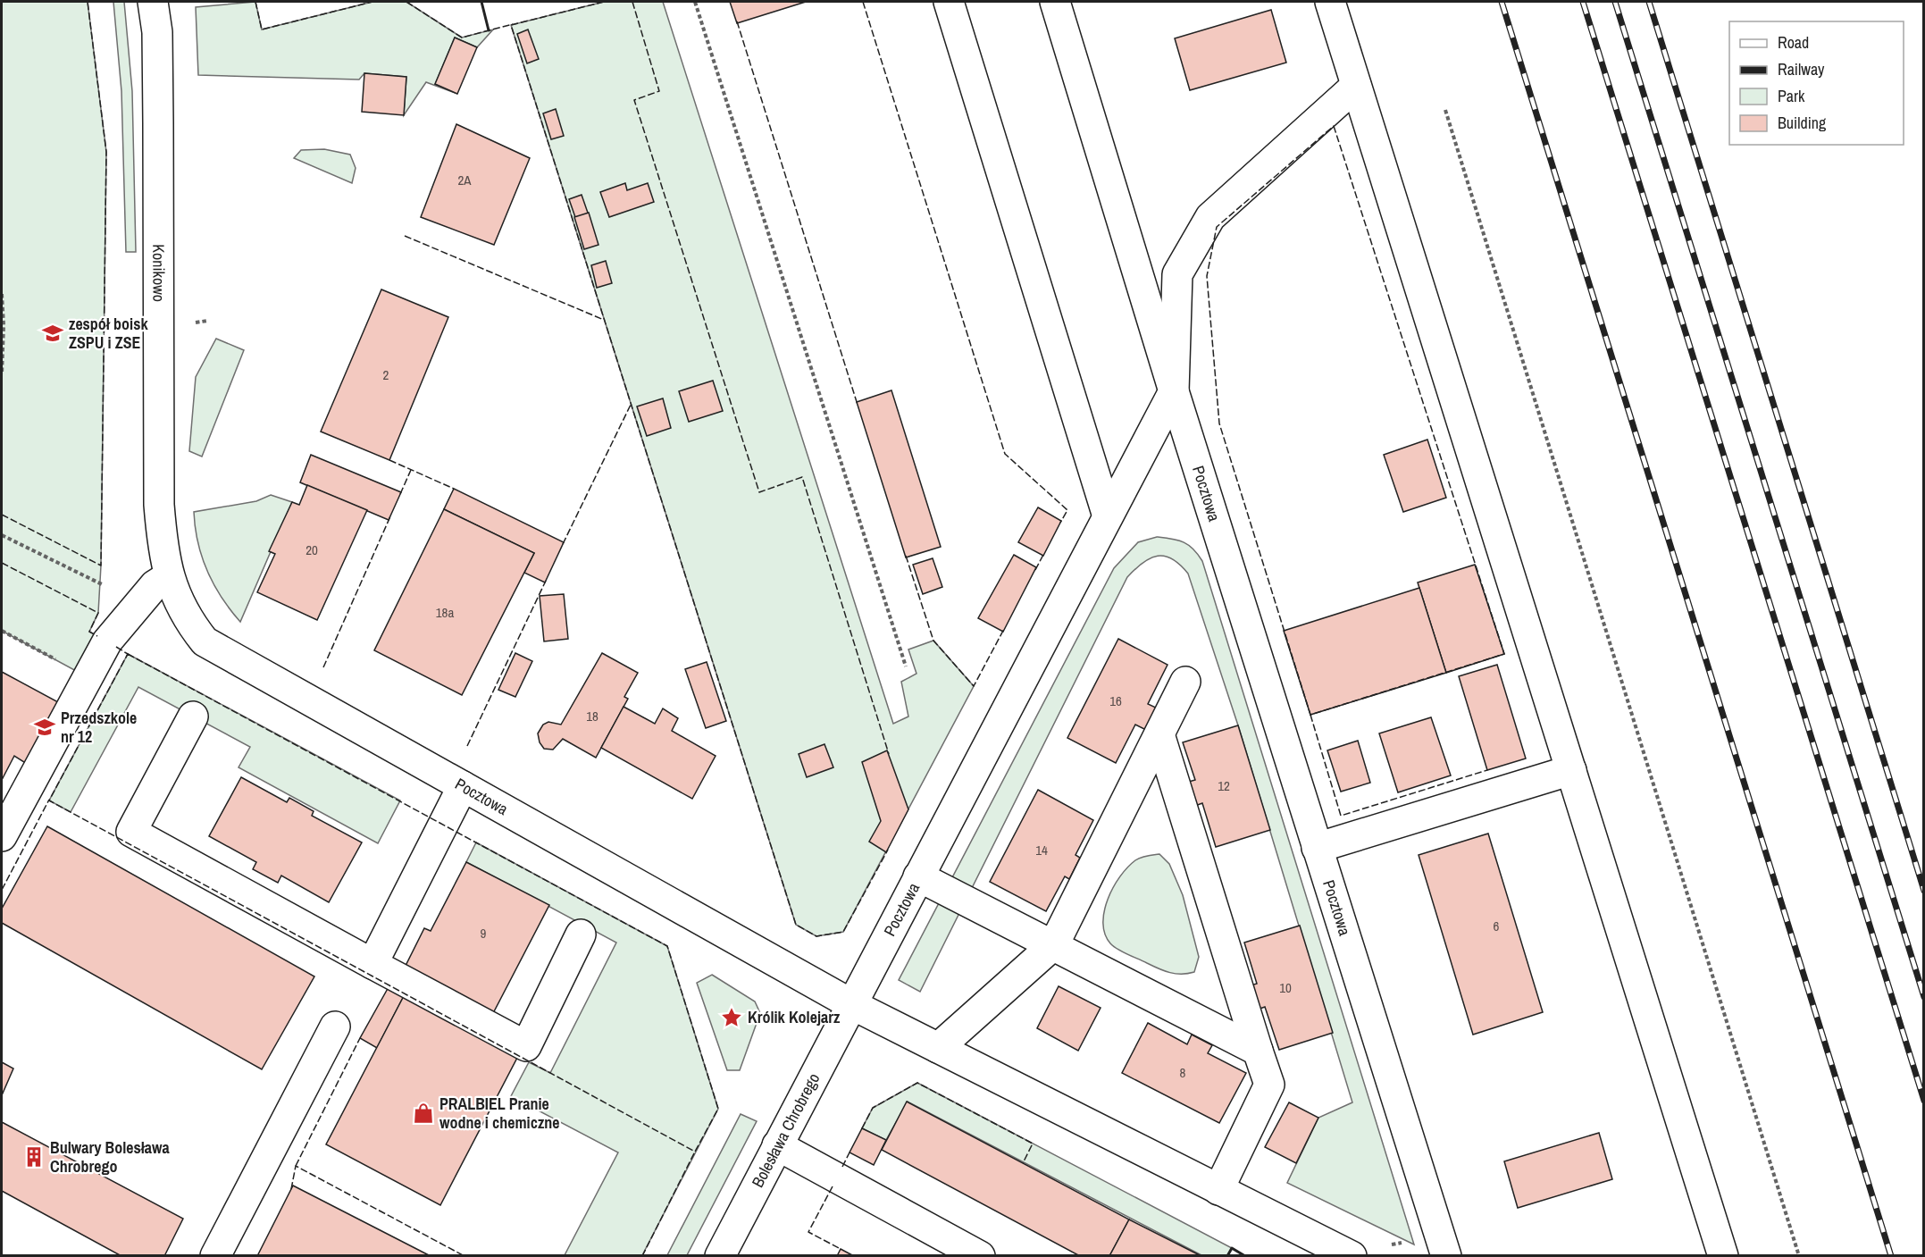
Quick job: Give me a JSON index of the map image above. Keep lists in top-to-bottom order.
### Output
{
  "streets": {
    "street": ["Konikowo", "Pocztowa", "Bolesława Chrobrego"]
  },
  "crossings": [
    ["Konikowo", "Pocztowa"],
    ["Pocztowa", "Bolesława Chrobrego"]
  ],
  "places": {
    "school or university": ["zespół boisk ZSPU i ZSE", "Przedszkole nr 12"],
    "place": ["Królik Kolejarz"],
    "shop": ["PRALBIEL Pranie wodne i chemiczne"],
    "building": ["Bulwary Bolesława Chrobrego"]
  },
  "house_numbers": [
    "2A",
    "2",
    "20",
    "18a",
    "16",
    "18",
    "12",
    "14",
    "6",
    "9",
    "10",
    "8"
  ],
  "legend": [
    "Road",
    "Railway",
    "Park",
    "Building"
  ]
}
